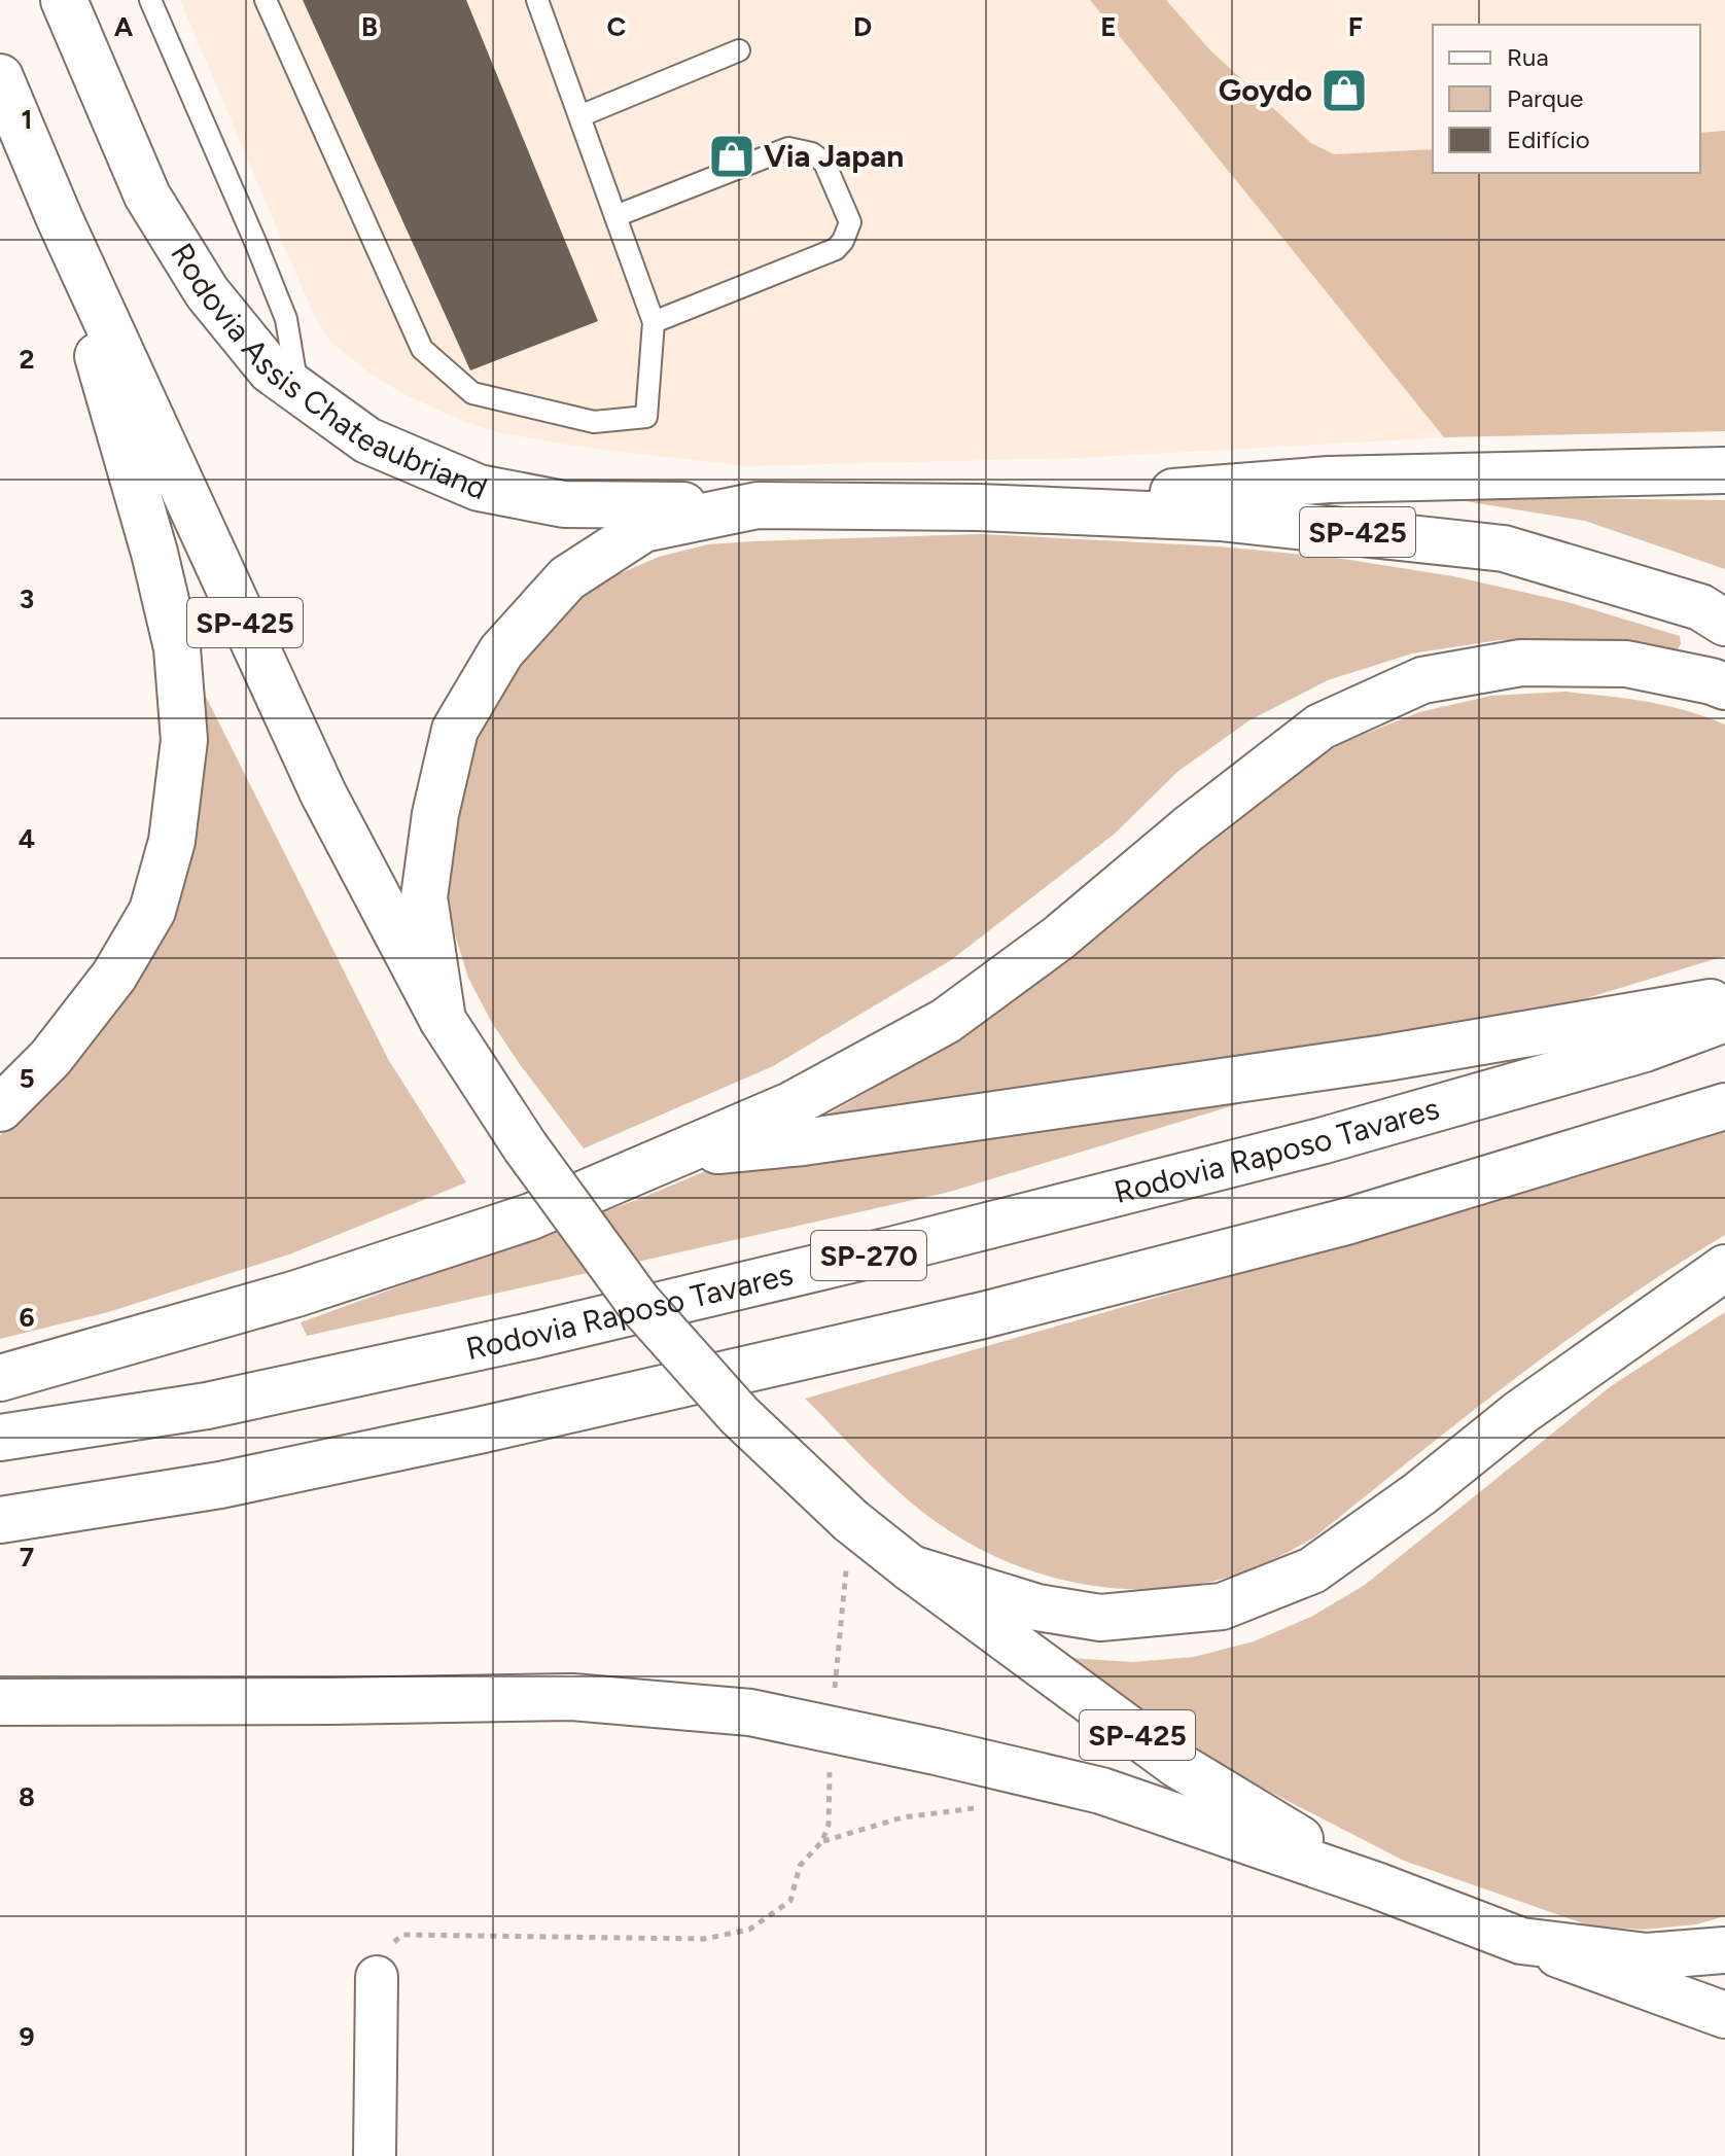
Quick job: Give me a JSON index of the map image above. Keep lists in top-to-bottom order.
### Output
{
  "streets": {
    "main road": [
      "Rodovia Assis Chateaubriand",
      "SP-425",
      "Rodovia Raposo Tavares",
      "SP-270"
    ]
  },
  "crossings": [
    ["Rodovia Assis Chateaubriand", "SP-425"]
  ],
  "places": {
    "shop": ["Goydo", "Via Japan"]
  },
  "legend": ["Rua", "Parque", "Edifício"],
  "grid": {
    "columns": [
      "A",
      "B",
      "C",
      "D",
      "E",
      "F"
    ],
    "rows": [
      "1",
      "2",
      "3",
      "4",
      "5",
      "6",
      "7",
      "8",
      "9"
    ]
  }
}
